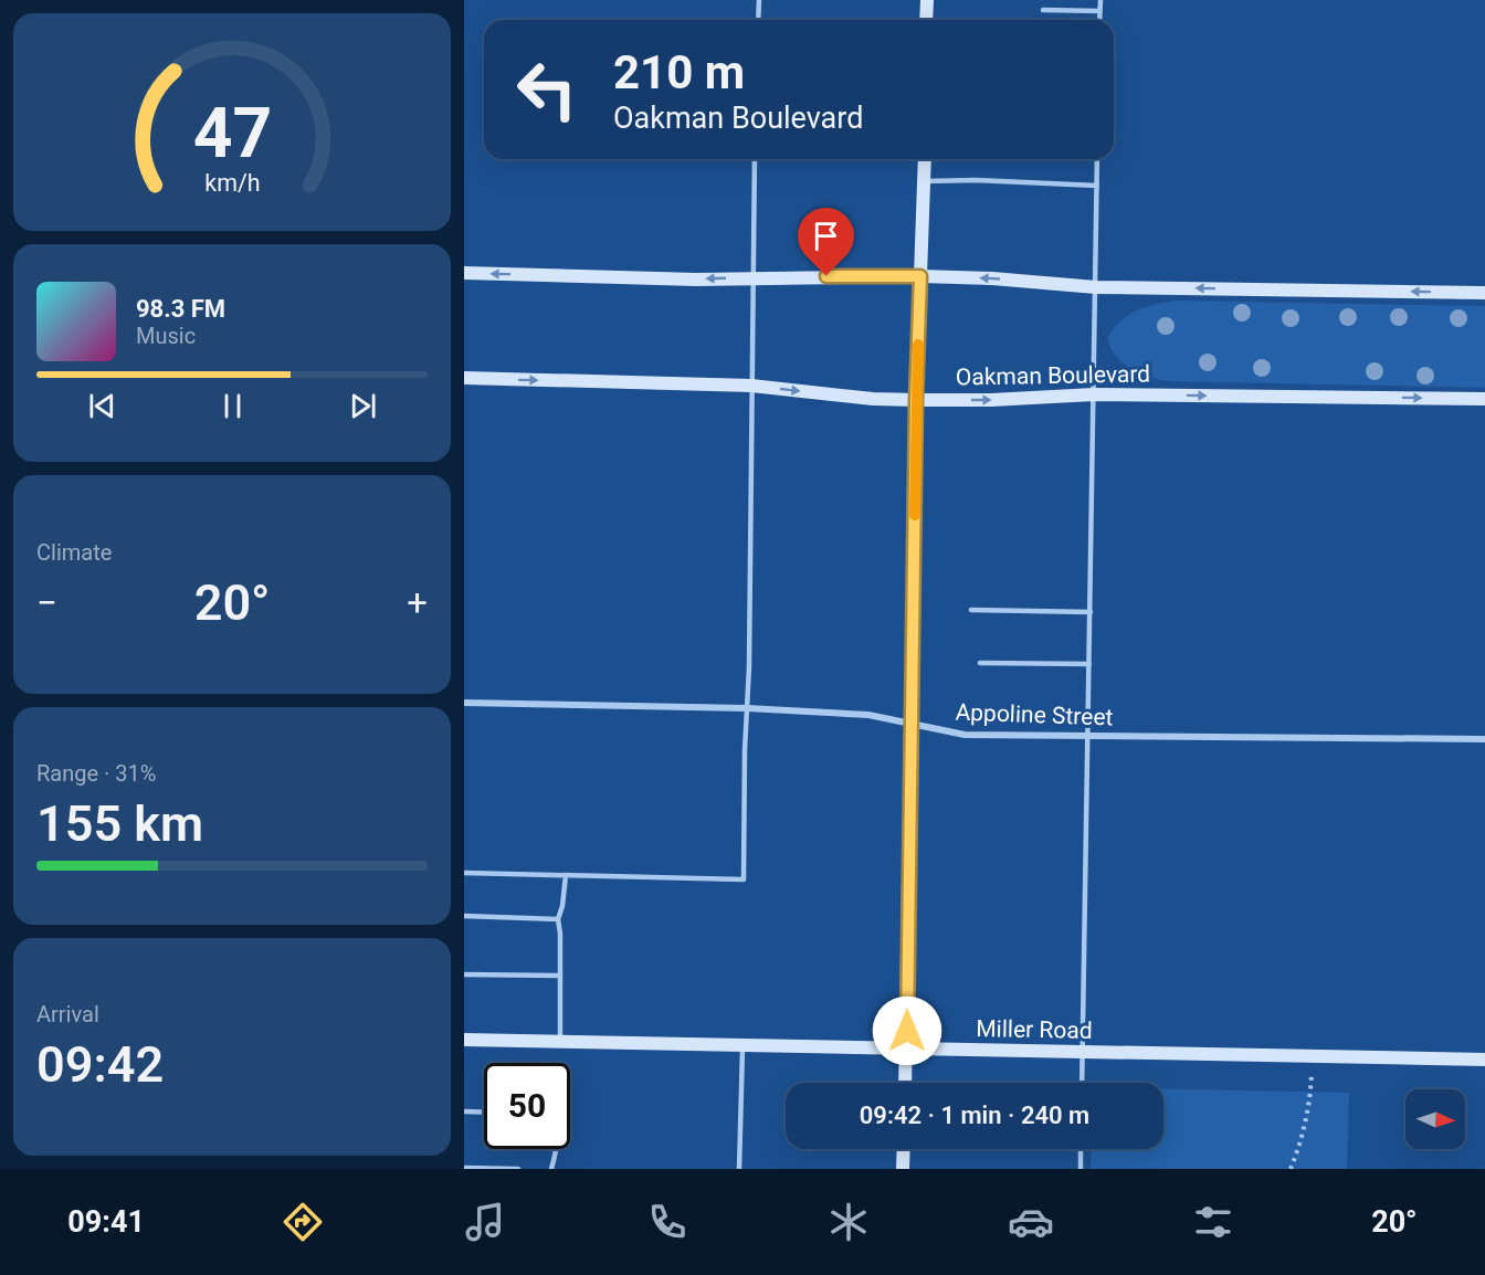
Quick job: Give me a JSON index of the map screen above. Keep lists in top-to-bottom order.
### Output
{
  "streets": {
    "street": ["Oakman Boulevard", "Appoline Street", "Miller Road"]
  },
  "north": "right",
  "page": {
    "turn": ["210 m", "Oakman Boulevard"],
    "song": ["98.3 FM", "Music"],
    "tile": [
      "Climate",
      ["Range · 31%", "155 km"],
      ["Arrival", "09:42"]
    ],
    "heat": ["−", "20°", "+"],
    "limit": "50",
    "trip": "09:42 · 1 min · 240 m",
    "tabs": ["09:41", "20°"],
    "gauge": ["47", "km/h"]
  }
}
